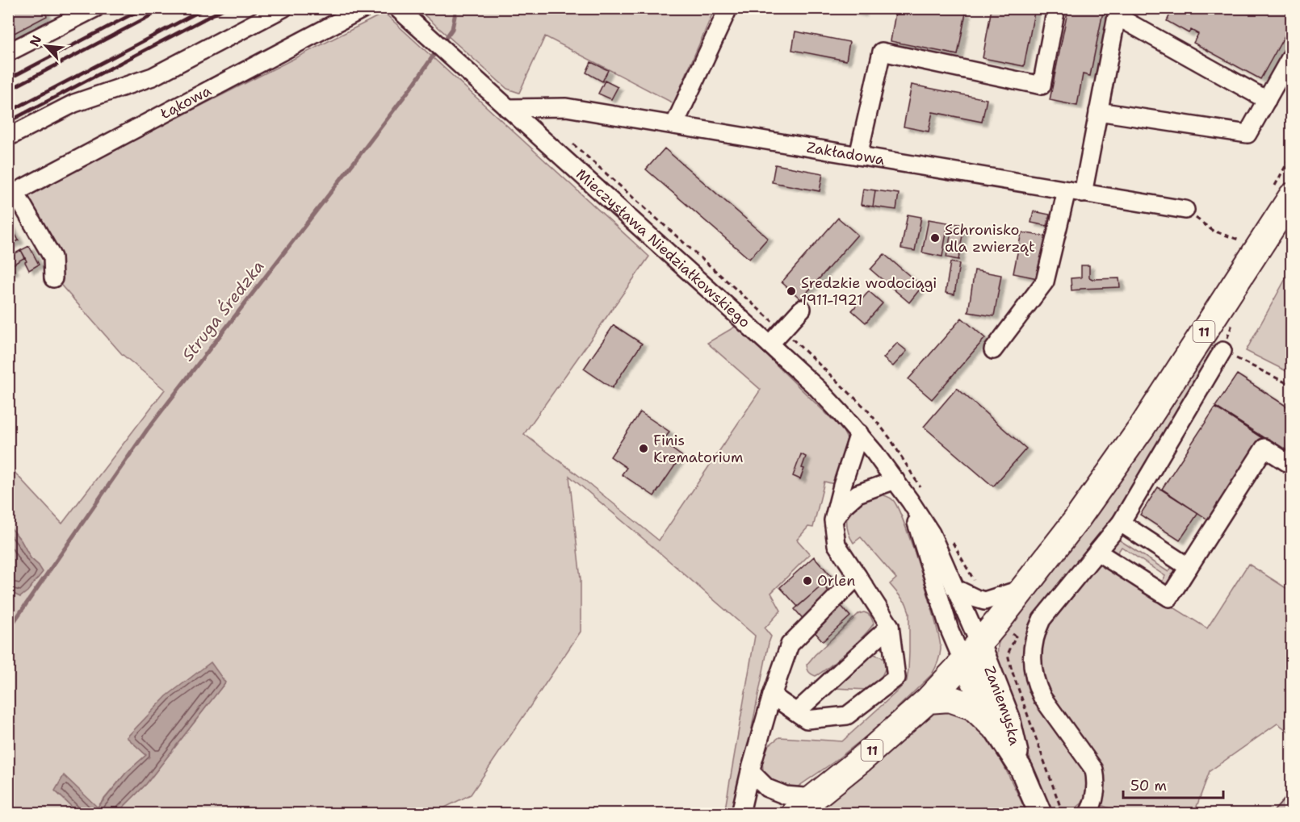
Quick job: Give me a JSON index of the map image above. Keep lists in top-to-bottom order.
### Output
{
  "streets": {
    "highway": ["11"],
    "main road": ["Zaniemyska"],
    "street": ["Łąkowa", "Zakładowa", "Mieczysława Niedziałkowskiego"]
  },
  "crossings": [
    ["Zakładowa", "Mieczysława Niedziałkowskiego"],
    ["Mieczysława Niedziałkowskiego", "11"],
    ["Mieczysława Niedziałkowskiego", "Zaniemyska"],
    ["11", "Zaniemyska"]
  ],
  "water": ["Struga Średzka"],
  "places": [
    "Schronisko dla zwierząt",
    "Sredzkie wodociągi 1911-1921",
    "Finis Krematorium",
    "Orlen"
  ],
  "scale_bar": "50 m",
  "north": "top left"
}
